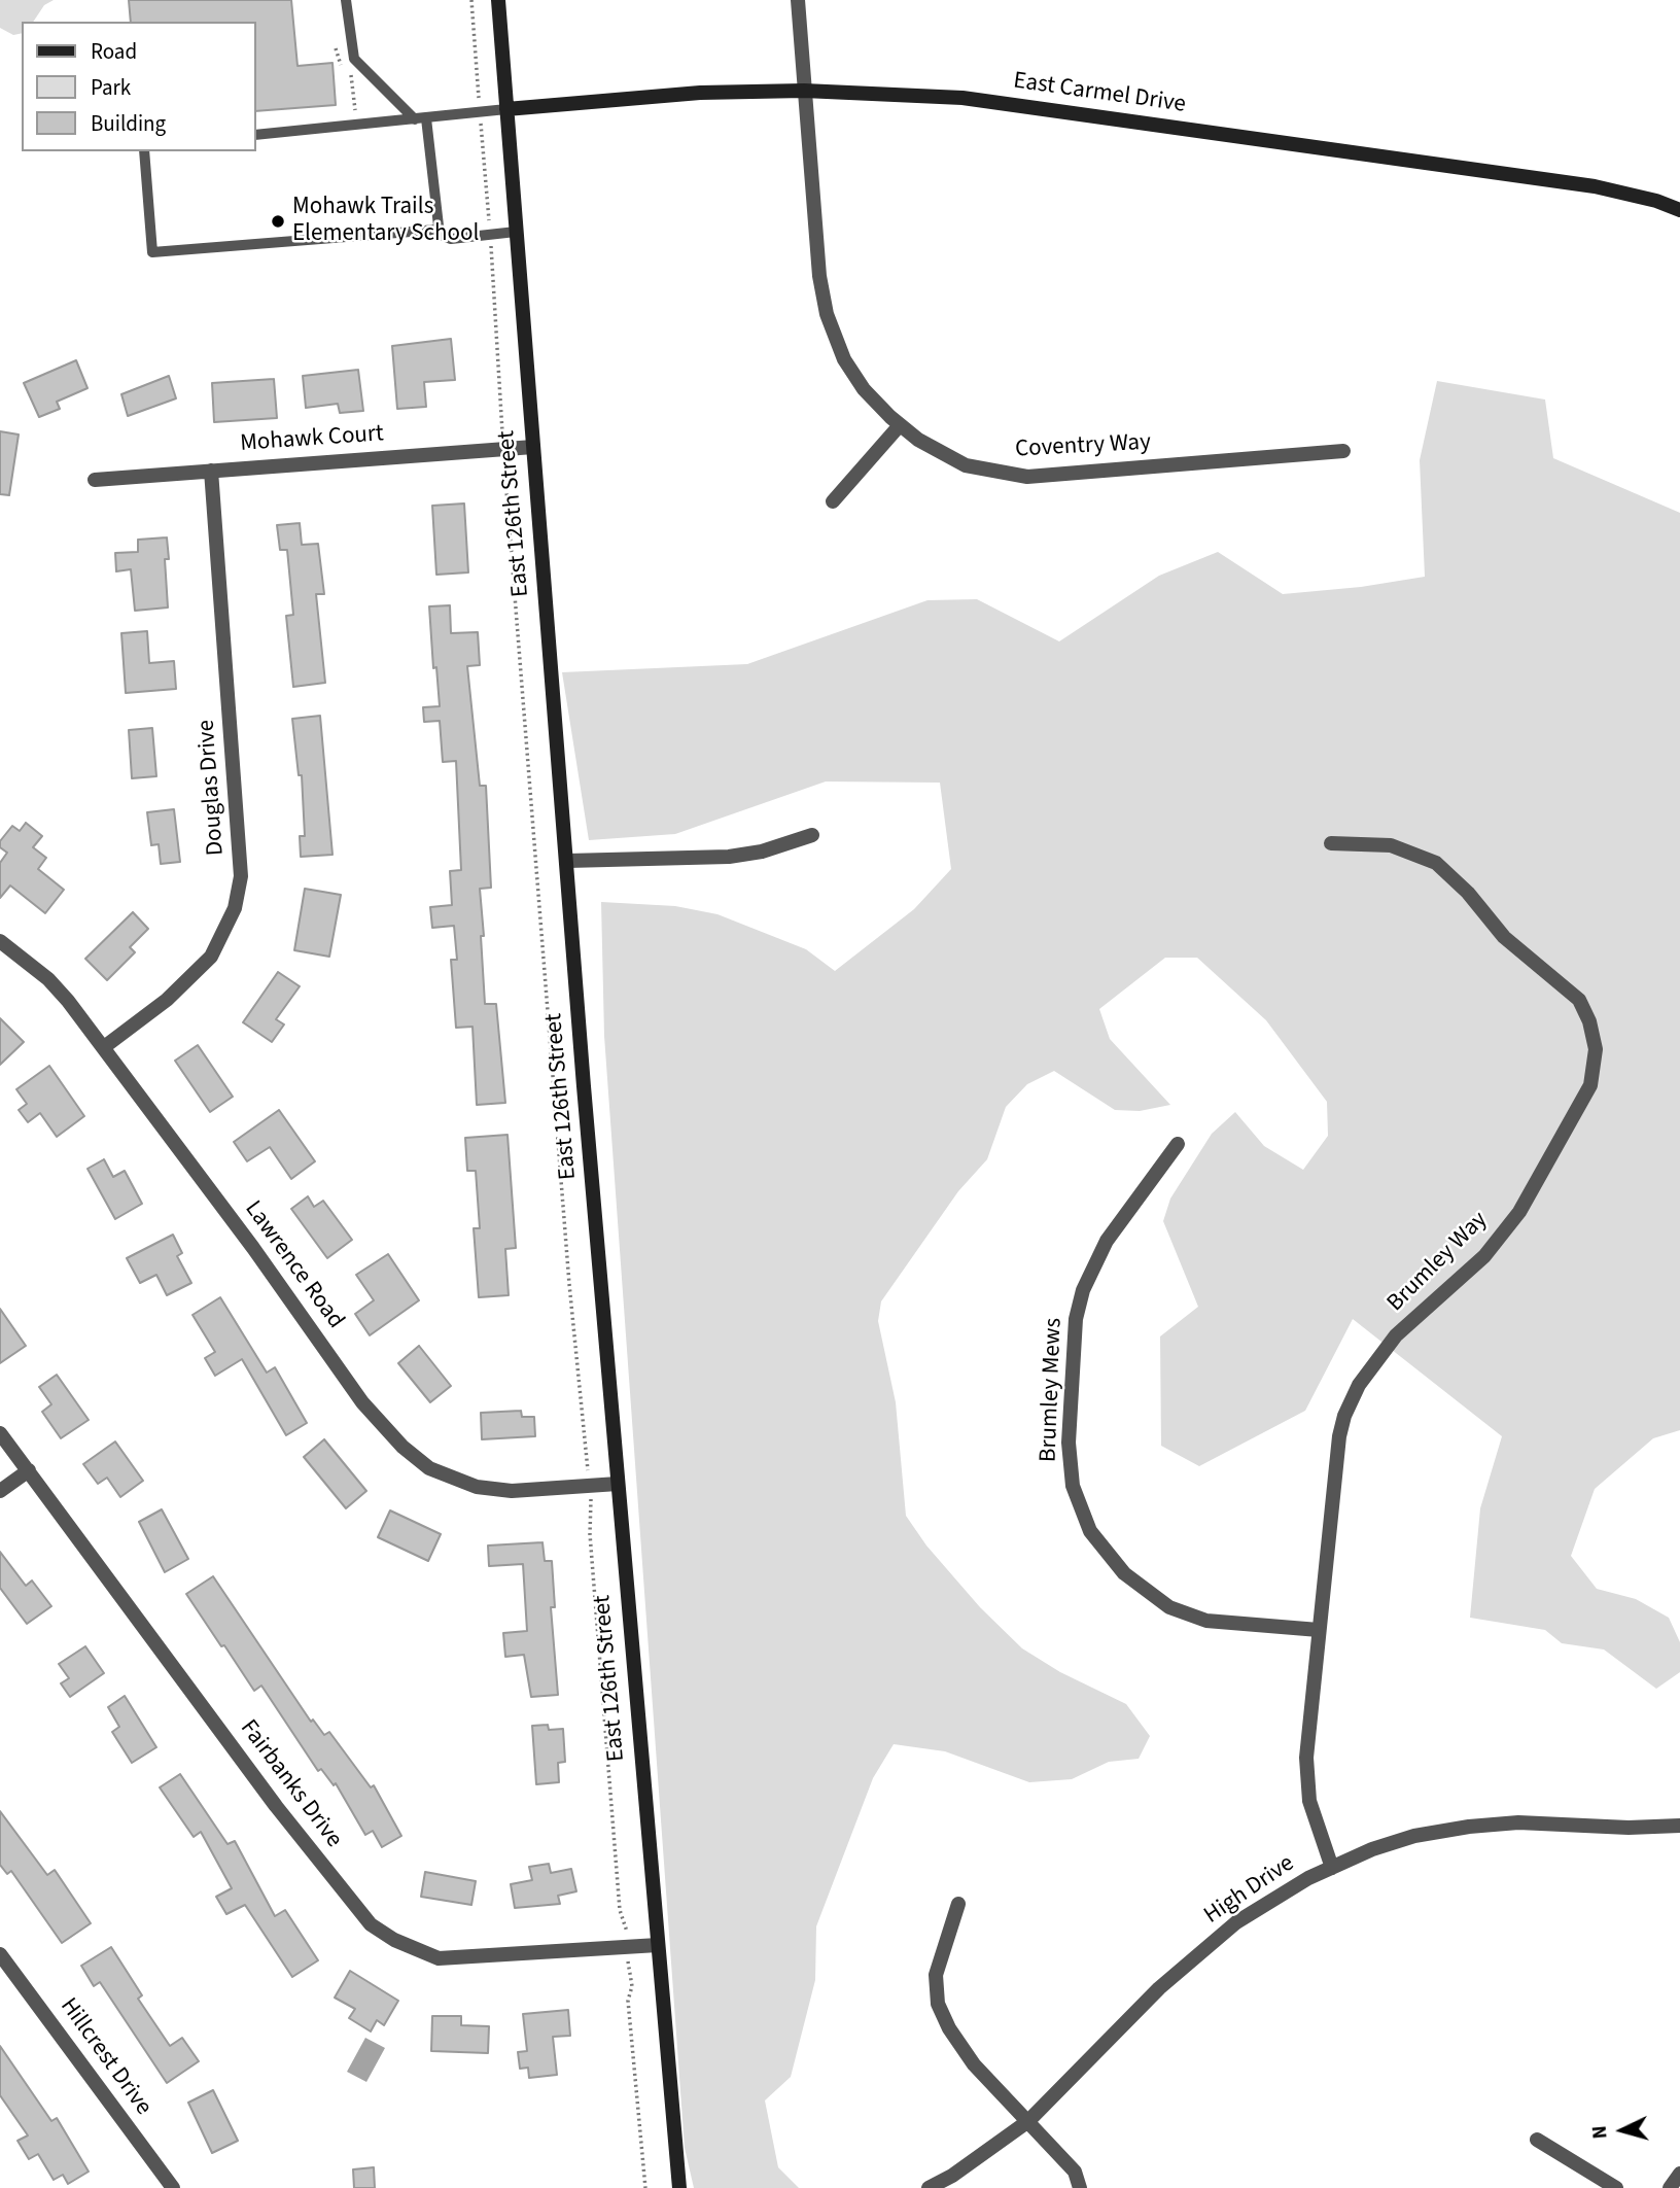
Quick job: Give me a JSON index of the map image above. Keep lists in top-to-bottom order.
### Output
{
  "streets": {
    "street": [
      "East Carmel Drive",
      "Mohawk Court",
      "Coventry Way",
      "East 126th Street",
      "Douglas Drive",
      "Brumley Way",
      "Lawrence Road",
      "Brumley Mews",
      "Fairbanks Drive",
      "High Drive",
      "Hillcrest Drive"
    ]
  },
  "crossings": [
    ["East Carmel Drive", "Coventry Way"],
    ["East Carmel Drive", "East 126th Street"],
    ["Mohawk Court", "East 126th Street"],
    ["Mohawk Court", "Douglas Drive"],
    ["East 126th Street", "Lawrence Road"],
    ["East 126th Street", "Fairbanks Drive"],
    ["Douglas Drive", "Lawrence Road"],
    ["Brumley Way", "Brumley Mews"],
    ["Brumley Way", "High Drive"]
  ],
  "places": ["Mohawk Trails Elementary School"],
  "legend": ["Road", "Park", "Building"],
  "north": "left"
}
